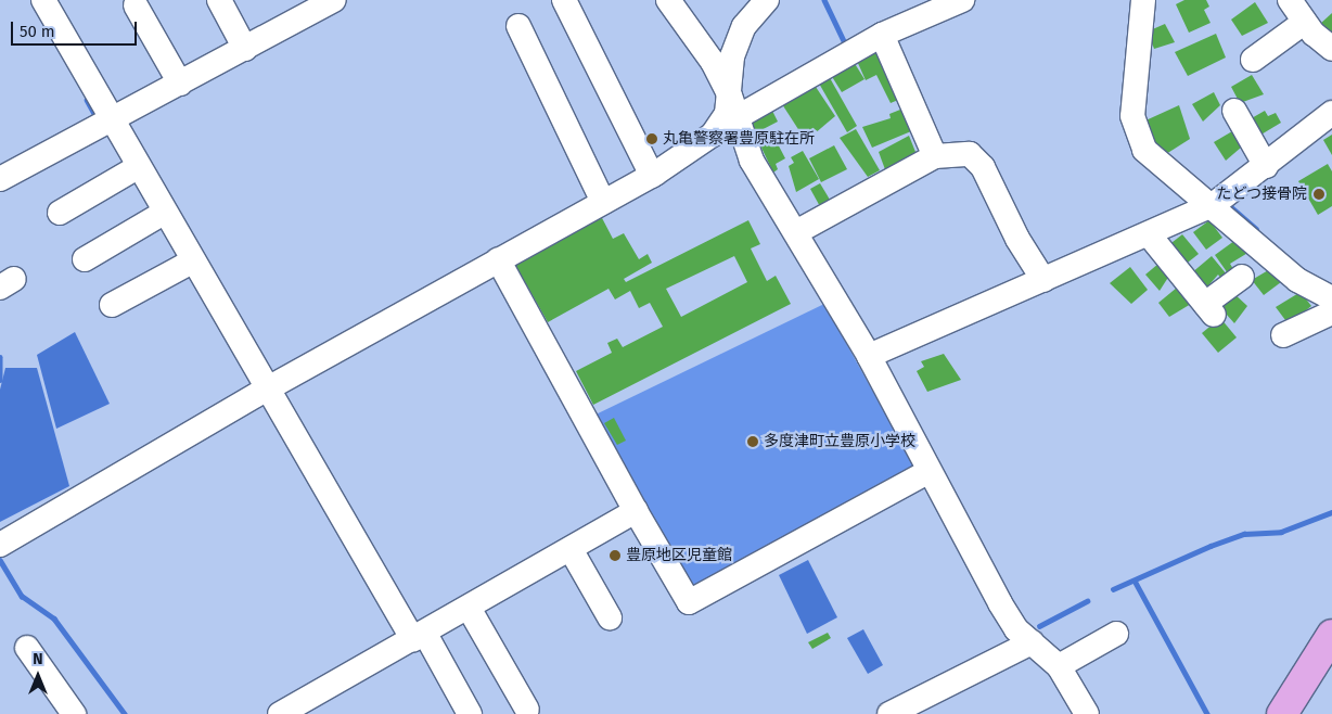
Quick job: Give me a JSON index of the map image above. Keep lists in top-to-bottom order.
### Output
{
  "places": [
    "丸亀警察署豊原駐在所",
    "たどつ接骨院",
    "多度津町立豊原小学校",
    "豊原地区児童館"
  ],
  "scale_bar": "50 m",
  "north": "top"
}
